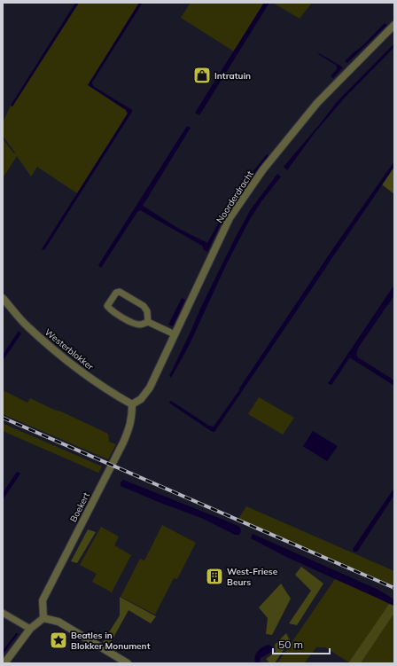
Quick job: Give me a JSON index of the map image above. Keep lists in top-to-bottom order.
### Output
{
  "streets": {
    "street": ["Noorderdracht", "Westerblokker", "Boekert"]
  },
  "crossings": [
    ["Noorderdracht", "Westerblokker"],
    ["Noorderdracht", "Boekert"],
    ["Westerblokker", "Boekert"]
  ],
  "places": {
    "shop": ["Intratuin"],
    "building": ["West-Friese Beurs"],
    "place": ["Beatles in Blokker Monument"]
  },
  "scale_bar": "50 m"
}
